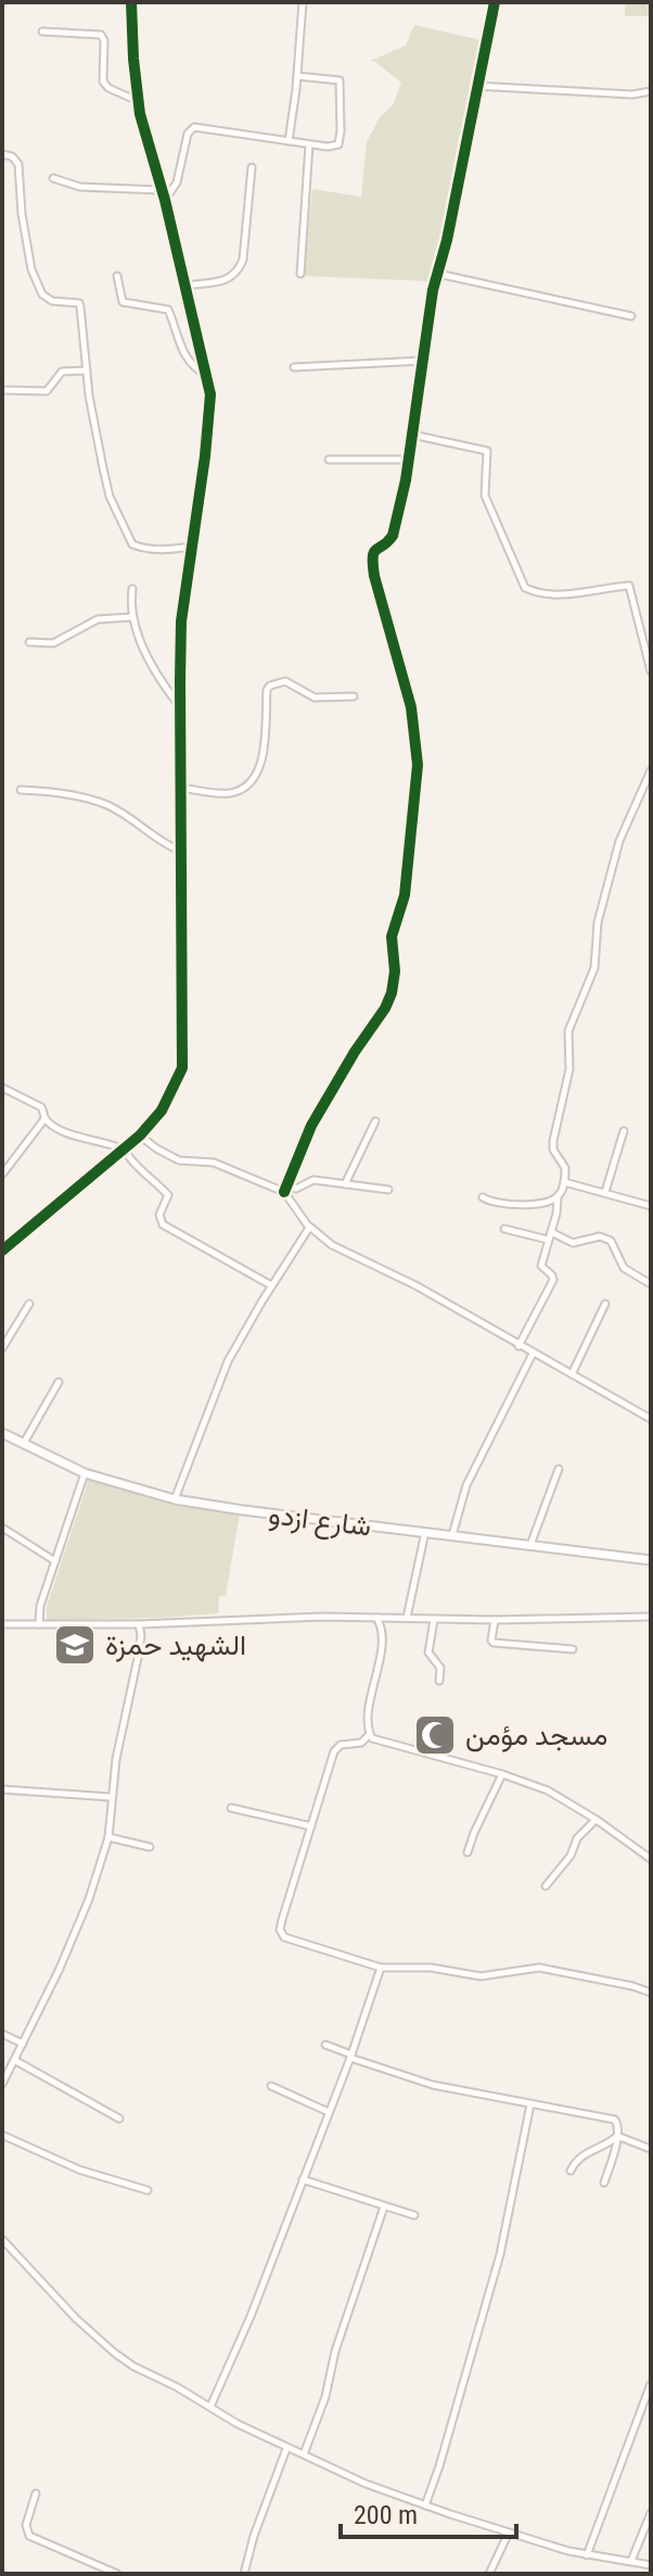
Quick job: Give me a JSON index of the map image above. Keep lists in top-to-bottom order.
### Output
{
  "streets": {
    "street": ["شارع ازدو"]
  },
  "places": {
    "school or university": ["الشهيد حمزة"],
    "mosque": ["مسجد مؤمن"]
  },
  "scale_bar": "200 m"
}
